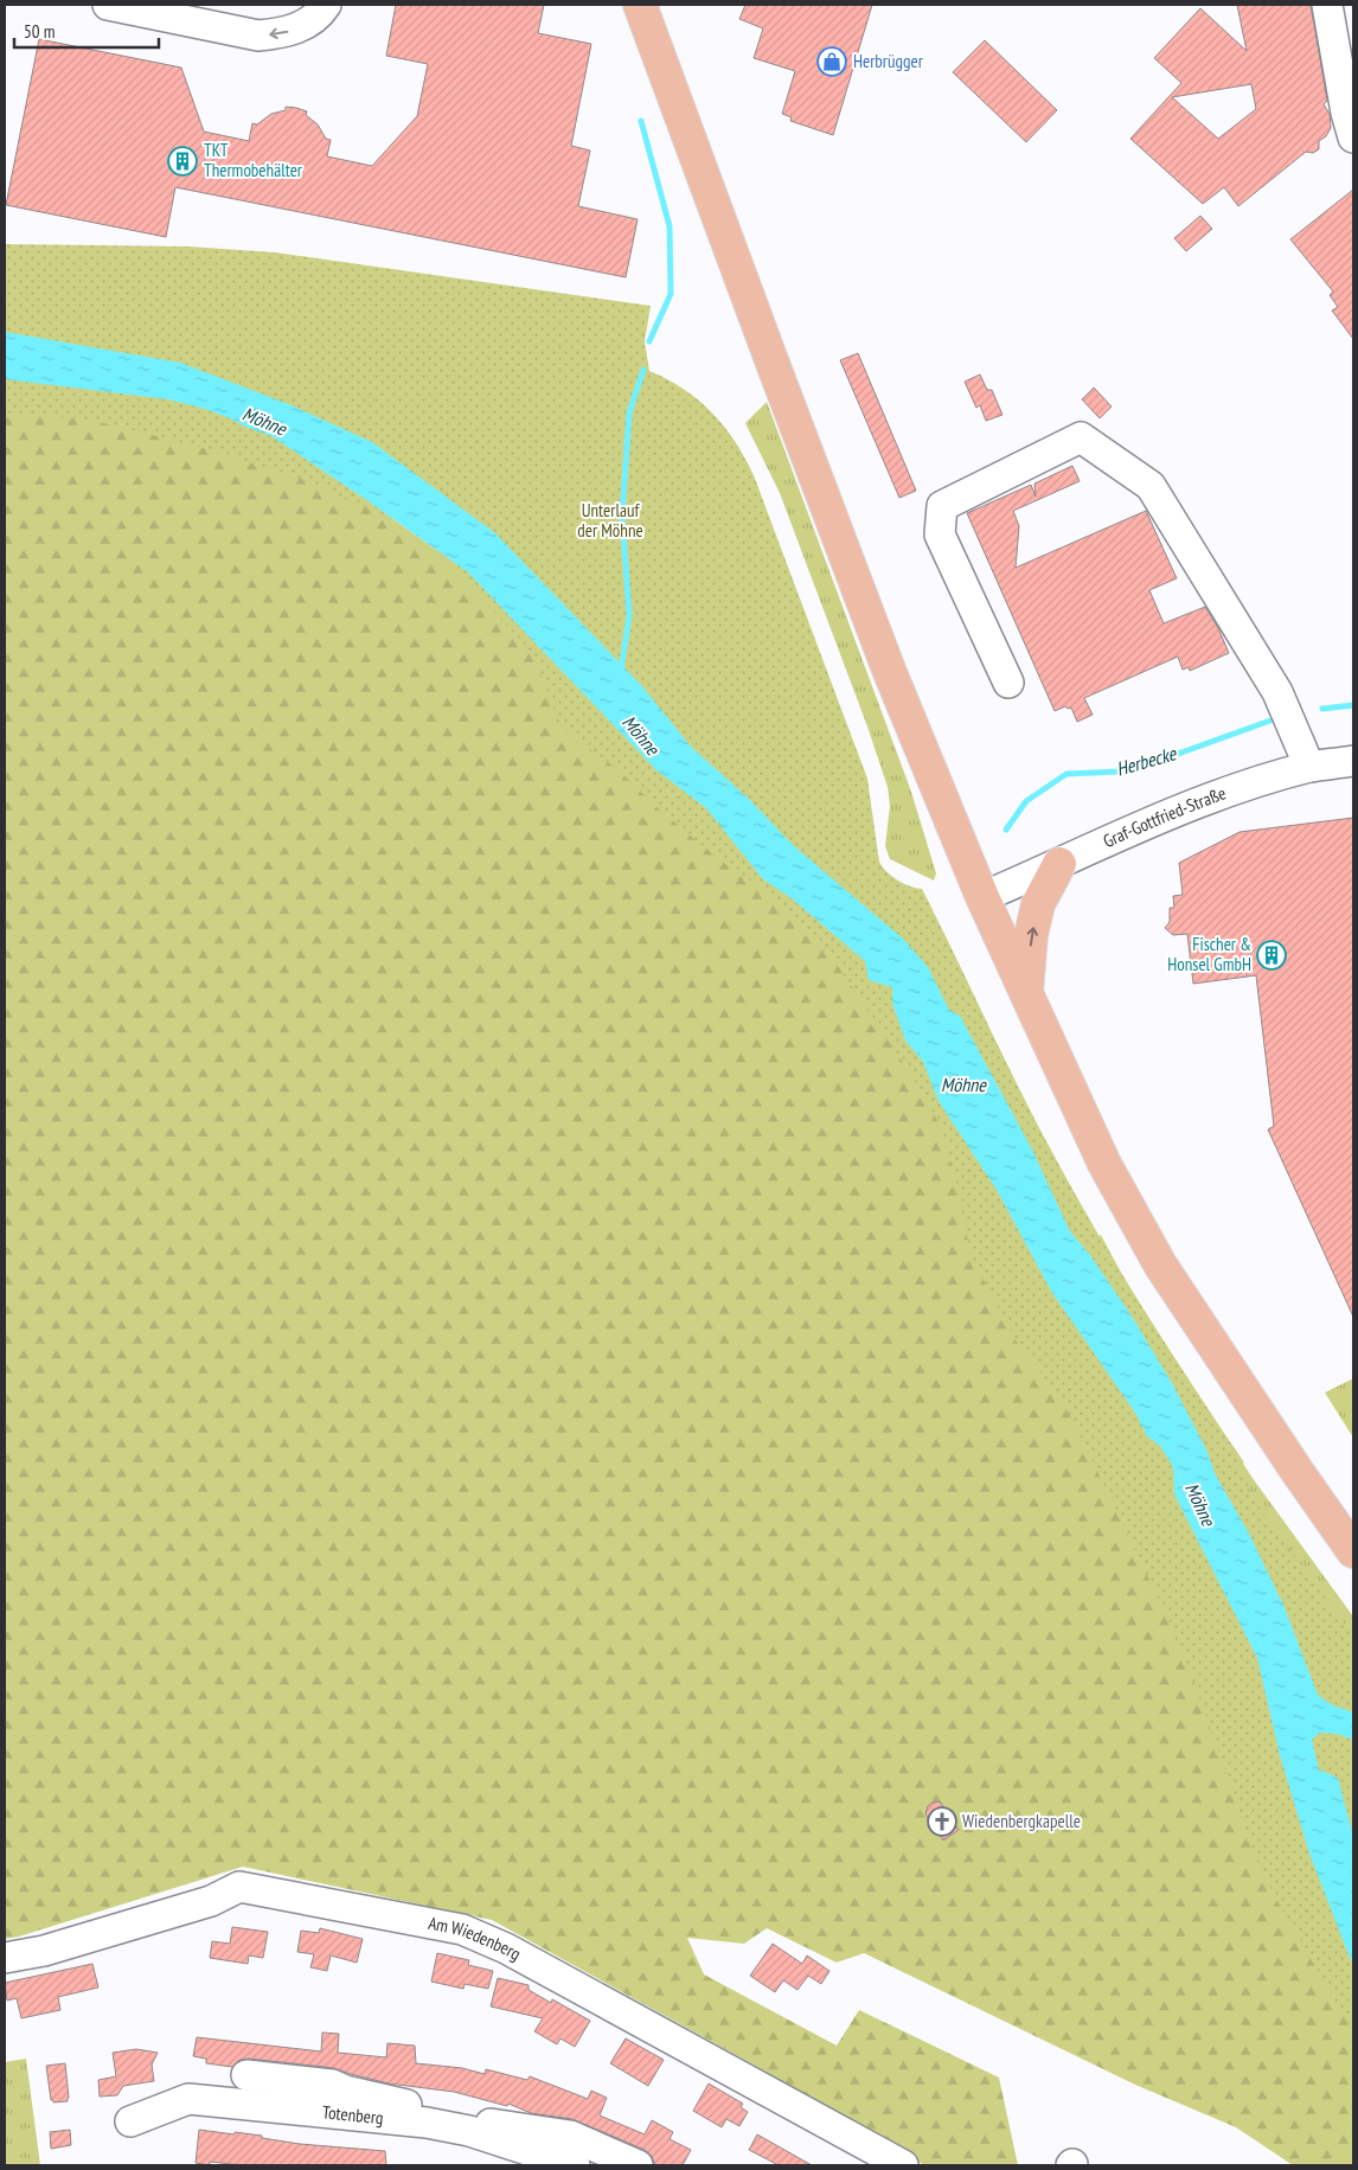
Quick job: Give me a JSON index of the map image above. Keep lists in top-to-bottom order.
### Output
{
  "streets": {
    "street": ["Graf-Gottfried-Straße", "Am Wiedenberg", "Totenberg"]
  },
  "water": ["Möhne", "Herbecke"],
  "parks": ["Unterlauf der Möhne"],
  "places": {
    "shop": ["Herbrügger"],
    "building": ["TKT Thermobehälter", "Fischer & Honsel GmbH"],
    "church": ["Wiedenbergkapelle"]
  },
  "scale_bar": "50 m"
}
